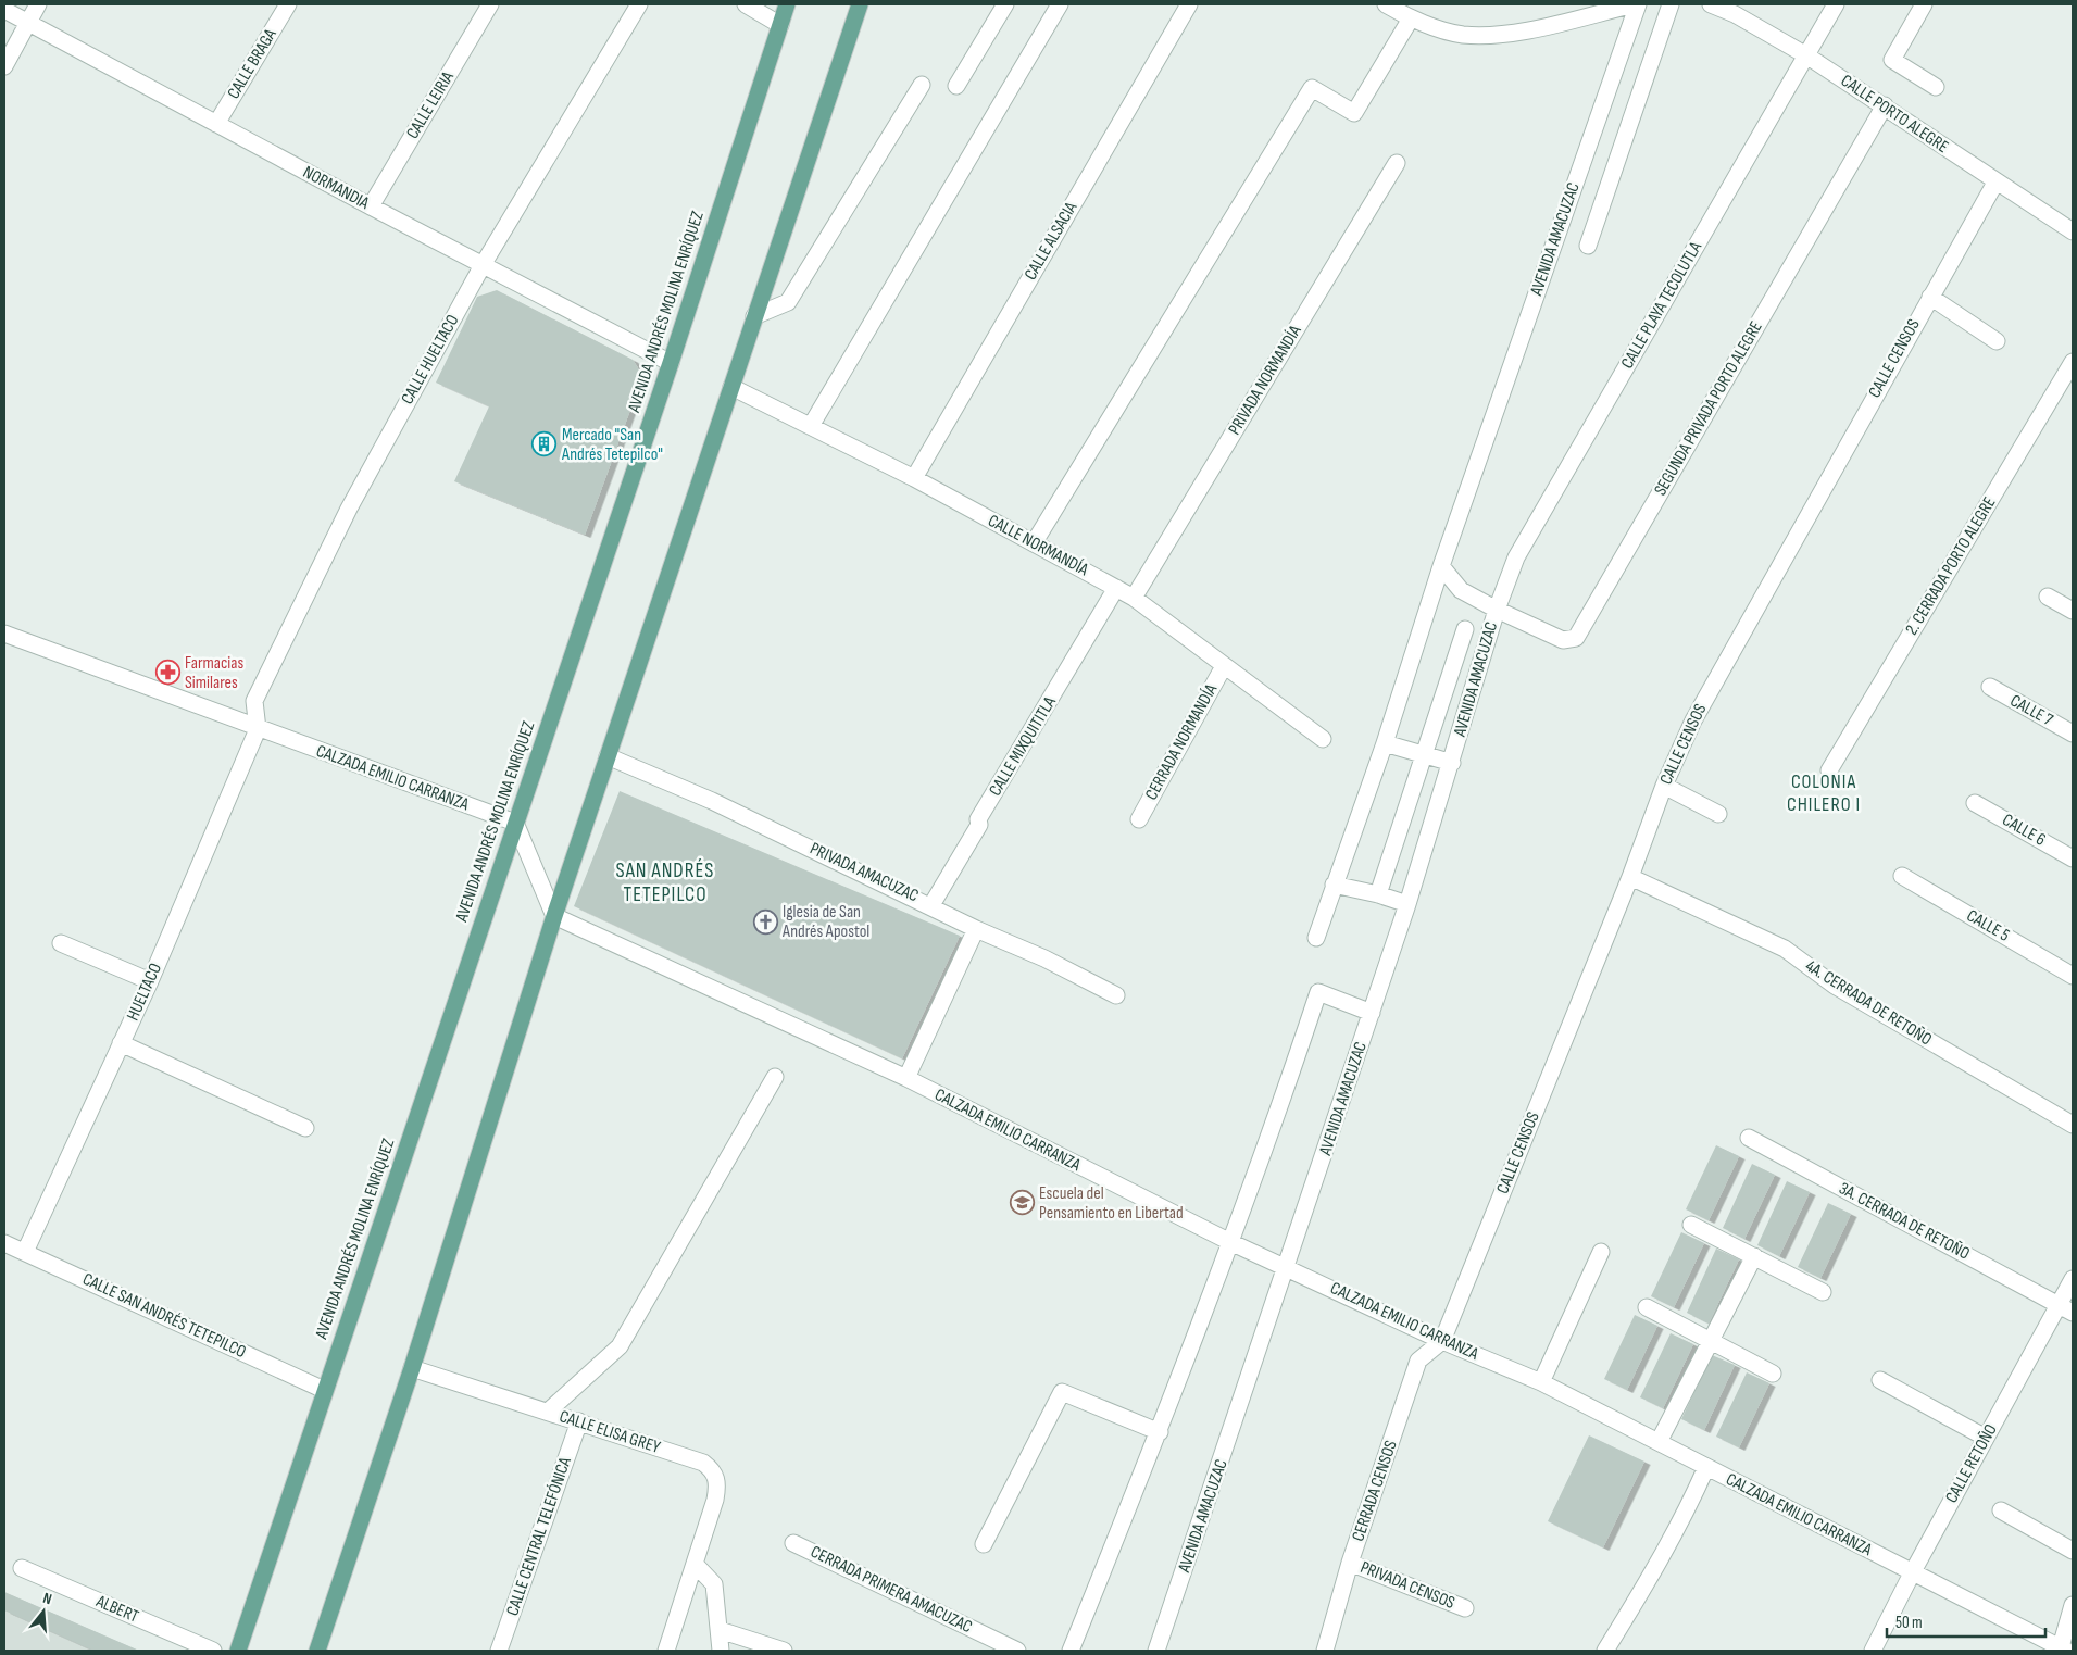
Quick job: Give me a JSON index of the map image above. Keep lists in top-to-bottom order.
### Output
{
  "streets": {
    "main road": ["AVENIDA ANDRÉS MOLINA ENRÍQUEZ"],
    "street": [
      "CALLE BRAGA",
      "CALLE LEIRIA",
      "CALLE PORTO ALEGRE",
      "NORMANDIA",
      "AVENIDA AMACUZAC",
      "CALLE ALSACIA",
      "CALLE PLAYA TECOLUTLA",
      "CALLE CENSOS",
      "CALLE HUELTACO",
      "PRIVADA NORMANDÍA",
      "SEGUNDA PRIVADA PORTO ALEGRE",
      "CALLE NORMANDÍA",
      "2. CERRADA PORTO ALEGRE",
      "CALLE 7",
      "CERRADA NORMANDÍA",
      "CALLE MIXQUITITLA",
      "CALZADA EMILIO CARRANZA",
      "CALLE 6",
      "PRIVADA AMACUZAC",
      "CALLE 5",
      "HUELTACO",
      "4A. CERRADA DE RETOÑO",
      "3A. CERRADA DE RETOÑO",
      "CALLE SAN ANDRÉS TETEPILCO",
      "CALLE ELISA GREY",
      "CALLE RETOÑO",
      "CERRADA CENSOS",
      "CALLE CENTRAL TELEFÓNICA",
      "PRIVADA CENSOS",
      "CERRADA PRIMERA AMACUZAC",
      "ALBERT"
    ]
  },
  "crossings": [
    ["CALLE BRAGA", "NORMANDIA"],
    ["CALLE LEIRIA", "NORMANDIA"],
    ["CALLE PORTO ALEGRE", "CALLE PLAYA TECOLUTLA"],
    ["CALLE PORTO ALEGRE", "CALLE CENSOS"],
    ["CALLE PORTO ALEGRE", "SEGUNDA PRIVADA PORTO ALEGRE"],
    ["NORMANDIA", "AVENIDA ANDRÉS MOLINA ENRÍQUEZ"],
    ["NORMANDIA", "CALLE HUELTACO"],
    ["AVENIDA AMACUZAC", "CALLE PLAYA TECOLUTLA"],
    ["AVENIDA AMACUZAC", "SEGUNDA PRIVADA PORTO ALEGRE"],
    ["AVENIDA AMACUZAC", "CALZADA EMILIO CARRANZA"],
    ["CALLE ALSACIA", "CALLE NORMANDÍA"],
    ["CALLE PLAYA TECOLUTLA", "SEGUNDA PRIVADA PORTO ALEGRE"],
    ["AVENIDA ANDRÉS MOLINA ENRÍQUEZ", "CALZADA EMILIO CARRANZA"],
    ["AVENIDA ANDRÉS MOLINA ENRÍQUEZ", "CALLE SAN ANDRÉS TETEPILCO"],
    ["CALLE CENSOS", "CALZADA EMILIO CARRANZA"],
    ["CALLE CENSOS", "4A. CERRADA DE RETOÑO"],
    ["CALLE CENSOS", "CERRADA CENSOS"],
    ["CALLE HUELTACO", "CALZADA EMILIO CARRANZA"],
    ["CALLE HUELTACO", "HUELTACO"],
    ["PRIVADA NORMANDÍA", "CALLE NORMANDÍA"],
    ["CALLE NORMANDÍA", "CERRADA NORMANDÍA"],
    ["CALLE NORMANDÍA", "CALLE MIXQUITITLA"],
    ["CALLE MIXQUITITLA", "PRIVADA AMACUZAC"],
    ["CALZADA EMILIO CARRANZA", "HUELTACO"],
    ["CALZADA EMILIO CARRANZA", "CALLE RETOÑO"],
    ["CALZADA EMILIO CARRANZA", "CERRADA CENSOS"],
    ["HUELTACO", "CALLE SAN ANDRÉS TETEPILCO"],
    ["3A. CERRADA DE RETOÑO", "CALLE RETOÑO"],
    ["CALLE ELISA GREY", "CALLE CENTRAL TELEFÓNICA"],
    ["CERRADA CENSOS", "PRIVADA CENSOS"]
  ],
  "districts": ["COLONIA CHILERO I", "SAN ANDRÉS TETEPILCO"],
  "places": {
    "building": ["Mercado \"San Andrés Tetepilco\""],
    "pharmacy": ["Farmacias Similares"],
    "church": ["Iglesia de San Andrés Apostol"],
    "school or university": ["Escuela del Pensamiento en Libertad"]
  },
  "scale_bar": "50 m",
  "north": "top"
}
